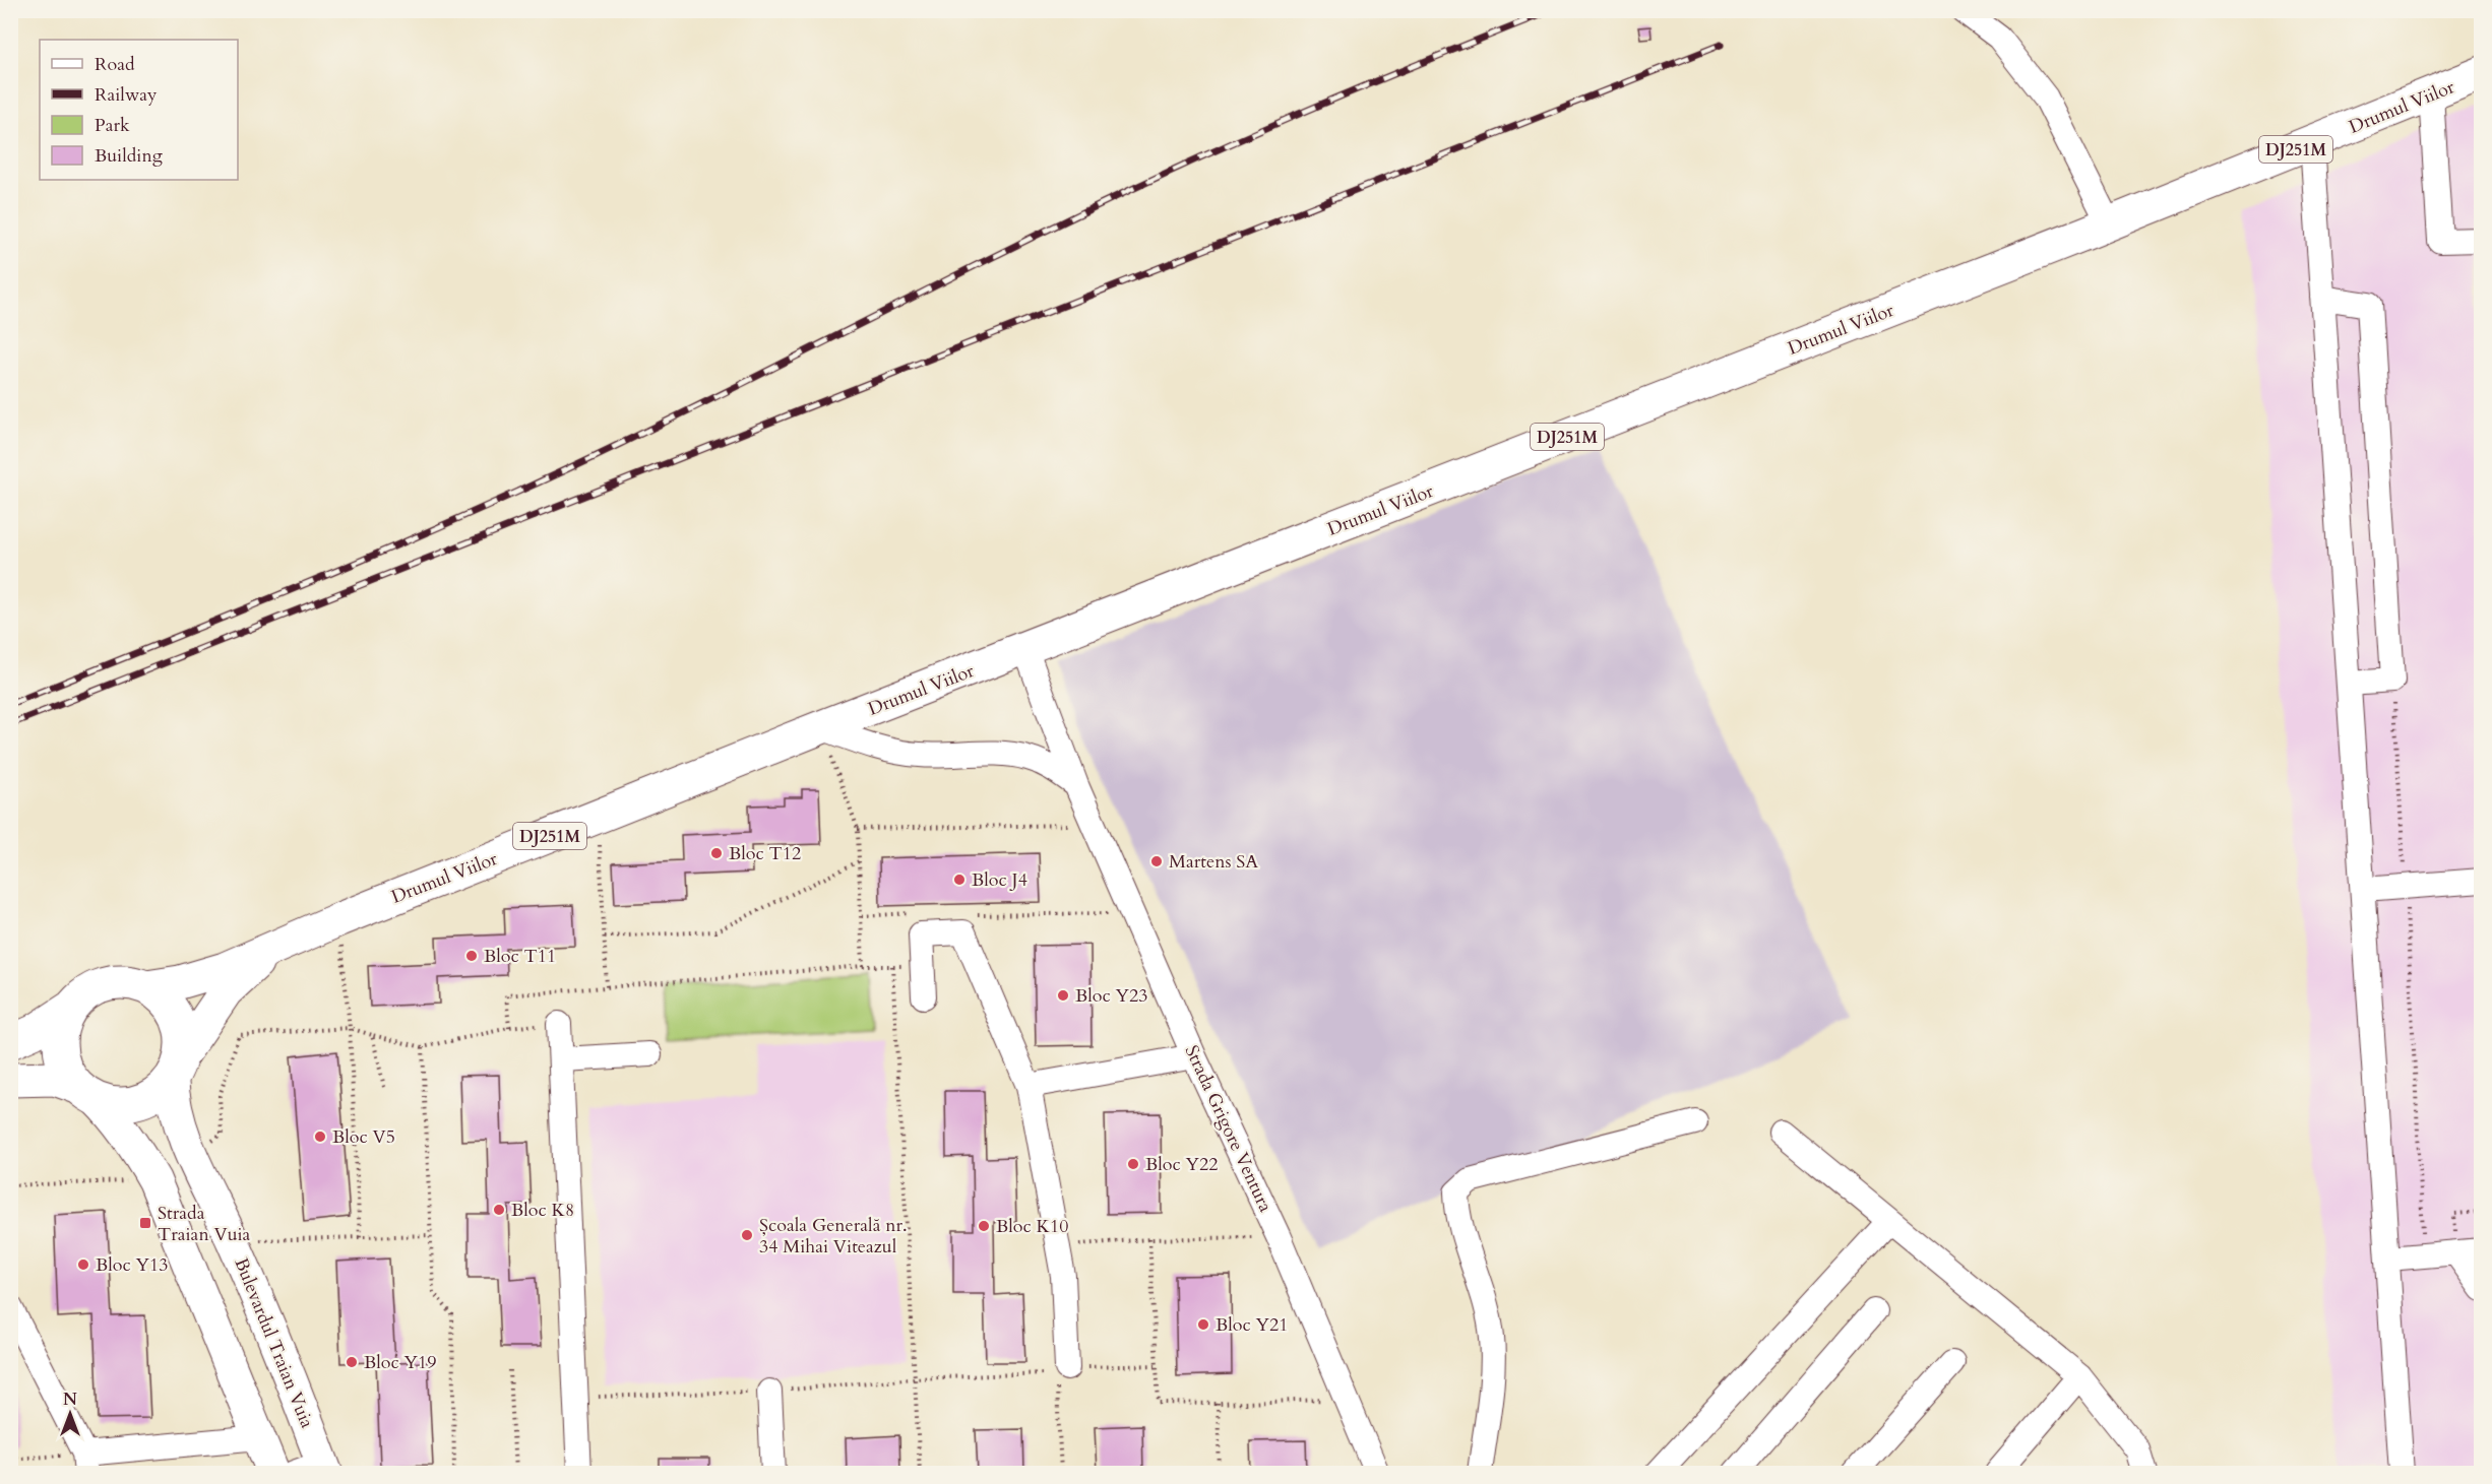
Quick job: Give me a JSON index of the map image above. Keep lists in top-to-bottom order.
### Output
{
  "streets": {
    "highway": ["Drumul Viilor", "DJ251M"],
    "main road": ["Bulevardul Traian Vuia"],
    "street": ["Strada Grigore Ventura"]
  },
  "crossings": [
    ["Drumul Viilor", "DJ251M"],
    ["Drumul Viilor", "Strada Grigore Ventura"],
    ["Drumul Viilor", "Bulevardul Traian Vuia"],
    ["DJ251M", "Bulevardul Traian Vuia"]
  ],
  "places": {
    "other": [
      "Bloc T12",
      "Martens SA",
      "Bloc J4",
      "Bloc T11",
      "Bloc Y23",
      "Bloc V5",
      "Bloc Y22",
      "Bloc K8",
      "Bloc K10",
      "Școala Generală nr. 34 Mihai Viteazul",
      "Bloc Y13",
      "Bloc Y21",
      "Bloc Y19"
    ],
    "transit": ["Strada Traian Vuia"]
  },
  "legend": [
    "Road",
    "Railway",
    "Park",
    "Building"
  ],
  "north": "top"
}
